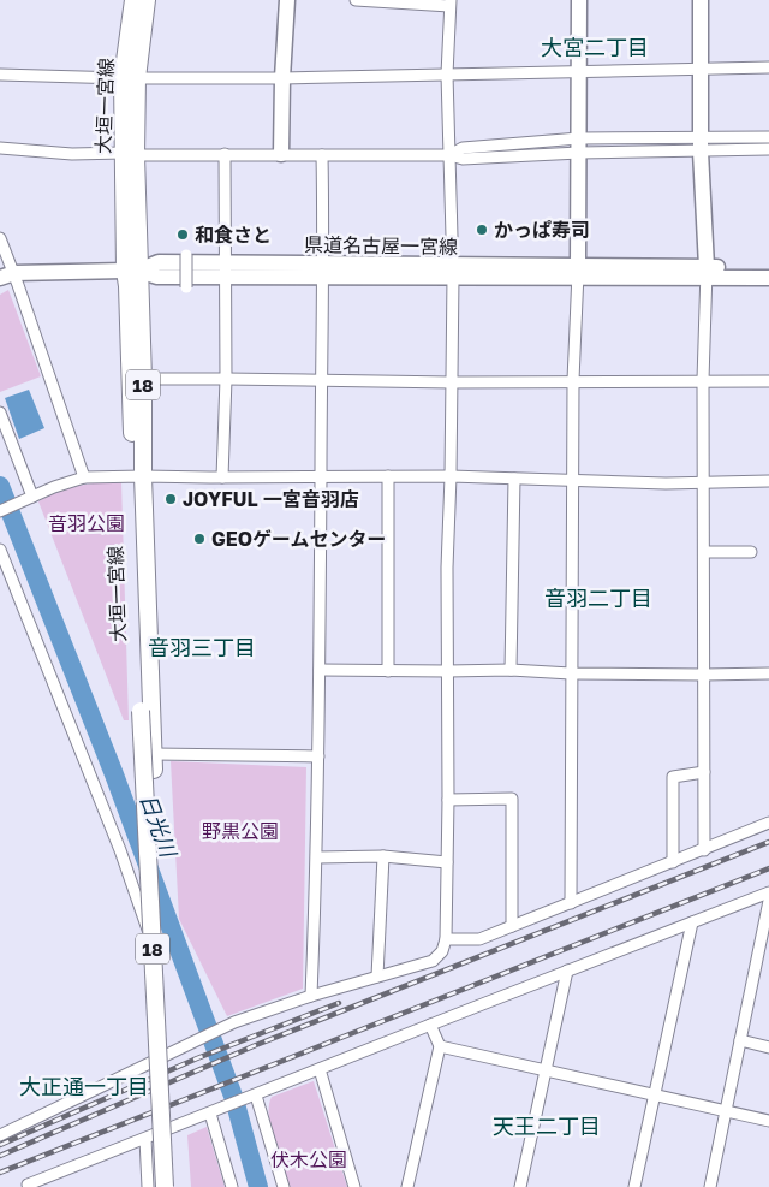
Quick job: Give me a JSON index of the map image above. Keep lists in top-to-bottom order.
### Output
{
  "streets": {
    "main road": ["大垣一宮線", "県道名古屋一宮線", "18"]
  },
  "crossings": [
    ["大垣一宮線", "県道名古屋一宮線"]
  ],
  "districts": [
    "大宮二丁目",
    "音羽二丁目",
    "音羽三丁目",
    "大正通一丁目",
    "天王二丁目"
  ],
  "water": ["日光川"],
  "parks": ["音羽公園", "野黒公園", "伏木公園"],
  "places": [
    "かっぱ寿司",
    "和食さと",
    "JOYFUL 一宮音羽店",
    "GEOゲームセンター"
  ]
}
